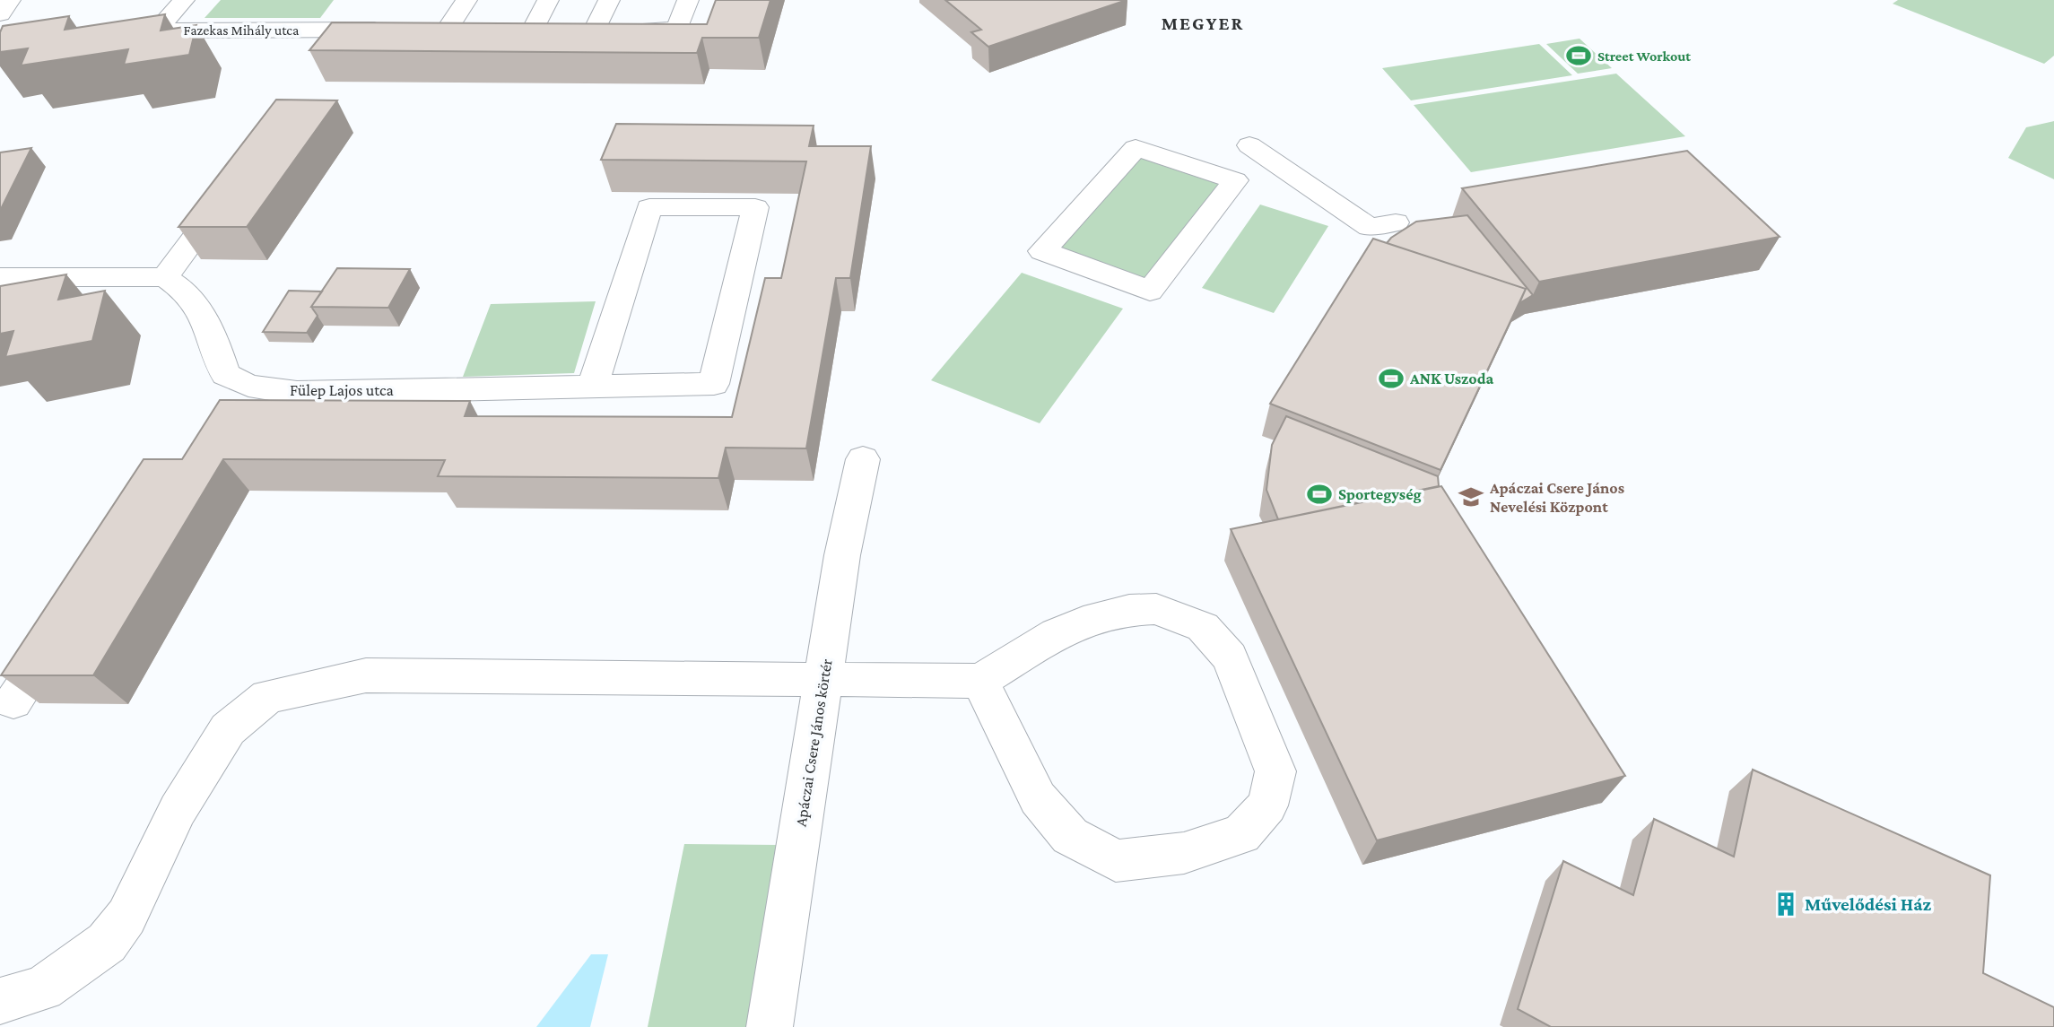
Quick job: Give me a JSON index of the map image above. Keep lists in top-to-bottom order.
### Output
{
  "streets": {
    "street": ["Fazekas Mihály utca", "Fülep Lajos utca", "Apáczai Csere János körtér"]
  },
  "districts": ["MEGYER"],
  "places": {
    "sports": ["Street Workout", "ANK Uszoda", "Sportegység"],
    "school or university": ["Apáczai Csere János Nevelési Központ"],
    "building": ["Művelődési Ház"]
  }
}
